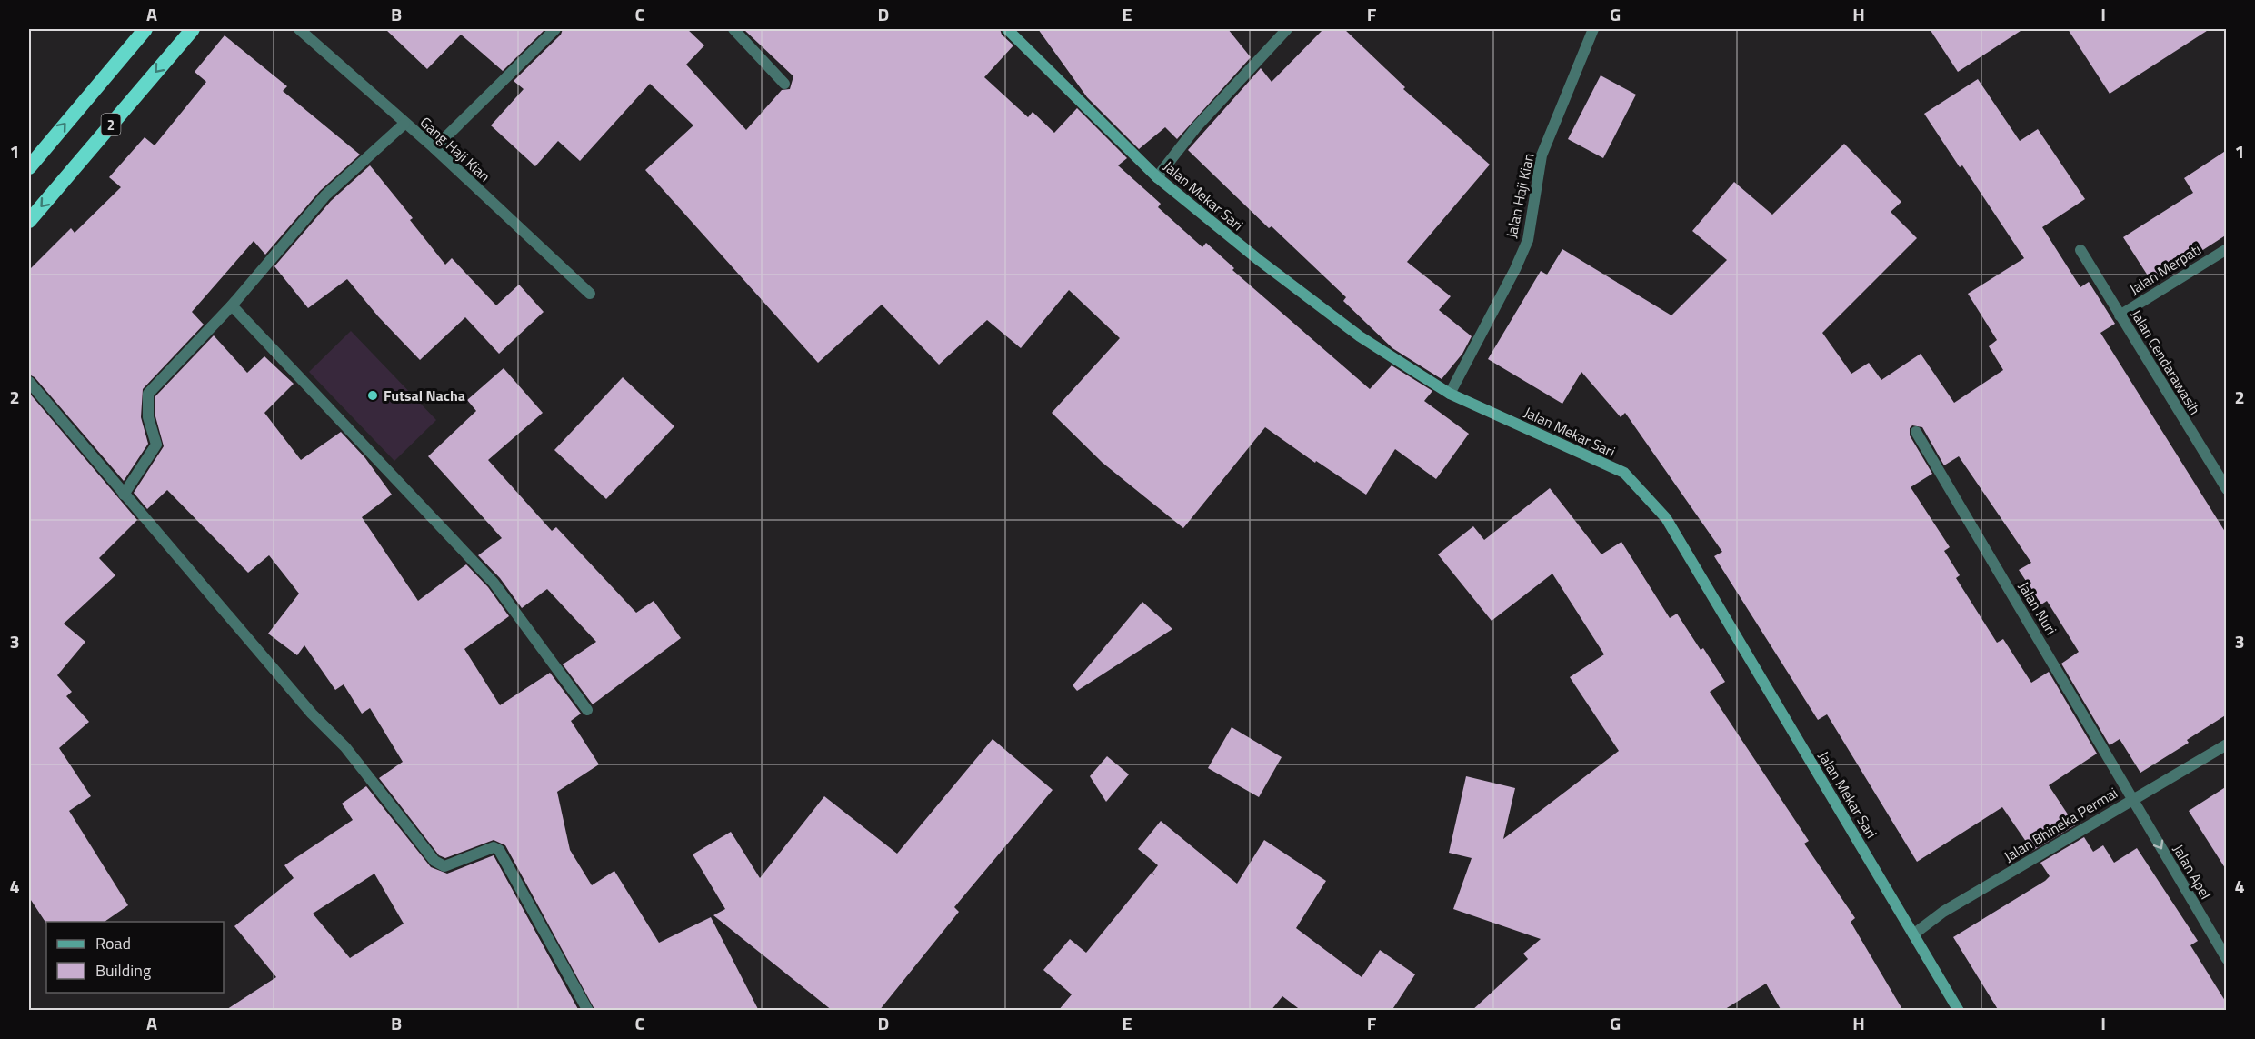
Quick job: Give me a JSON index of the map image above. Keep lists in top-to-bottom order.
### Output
{
  "streets": {
    "highway": ["2"],
    "main road": ["Jalan Mekar Sari"],
    "street": [
      "Gang Haji Kian",
      "Jalan Haji Kian",
      "Jalan Merpati",
      "Jalan Cendarawasih",
      "Jalan Nuri",
      "Jalan Bhineka Permai",
      "Jalan Apel"
    ]
  },
  "crossings": [
    ["Jalan Mekar Sari", "Jalan Haji Kian"],
    ["Jalan Mekar Sari", "Jalan Bhineka Permai"],
    ["Jalan Merpati", "Jalan Cendarawasih"],
    ["Jalan Nuri", "Jalan Bhineka Permai"],
    ["Jalan Nuri", "Jalan Apel"],
    ["Jalan Bhineka Permai", "Jalan Apel"]
  ],
  "one_way": ["Jalan Apel"],
  "places": ["Futsal Nacha"],
  "legend": ["Road", "Building"],
  "grid": {
    "columns": [
      "A",
      "B",
      "C",
      "D",
      "E",
      "F",
      "G",
      "H",
      "I"
    ],
    "rows": [
      "1",
      "2",
      "3",
      "4"
    ]
  }
}
